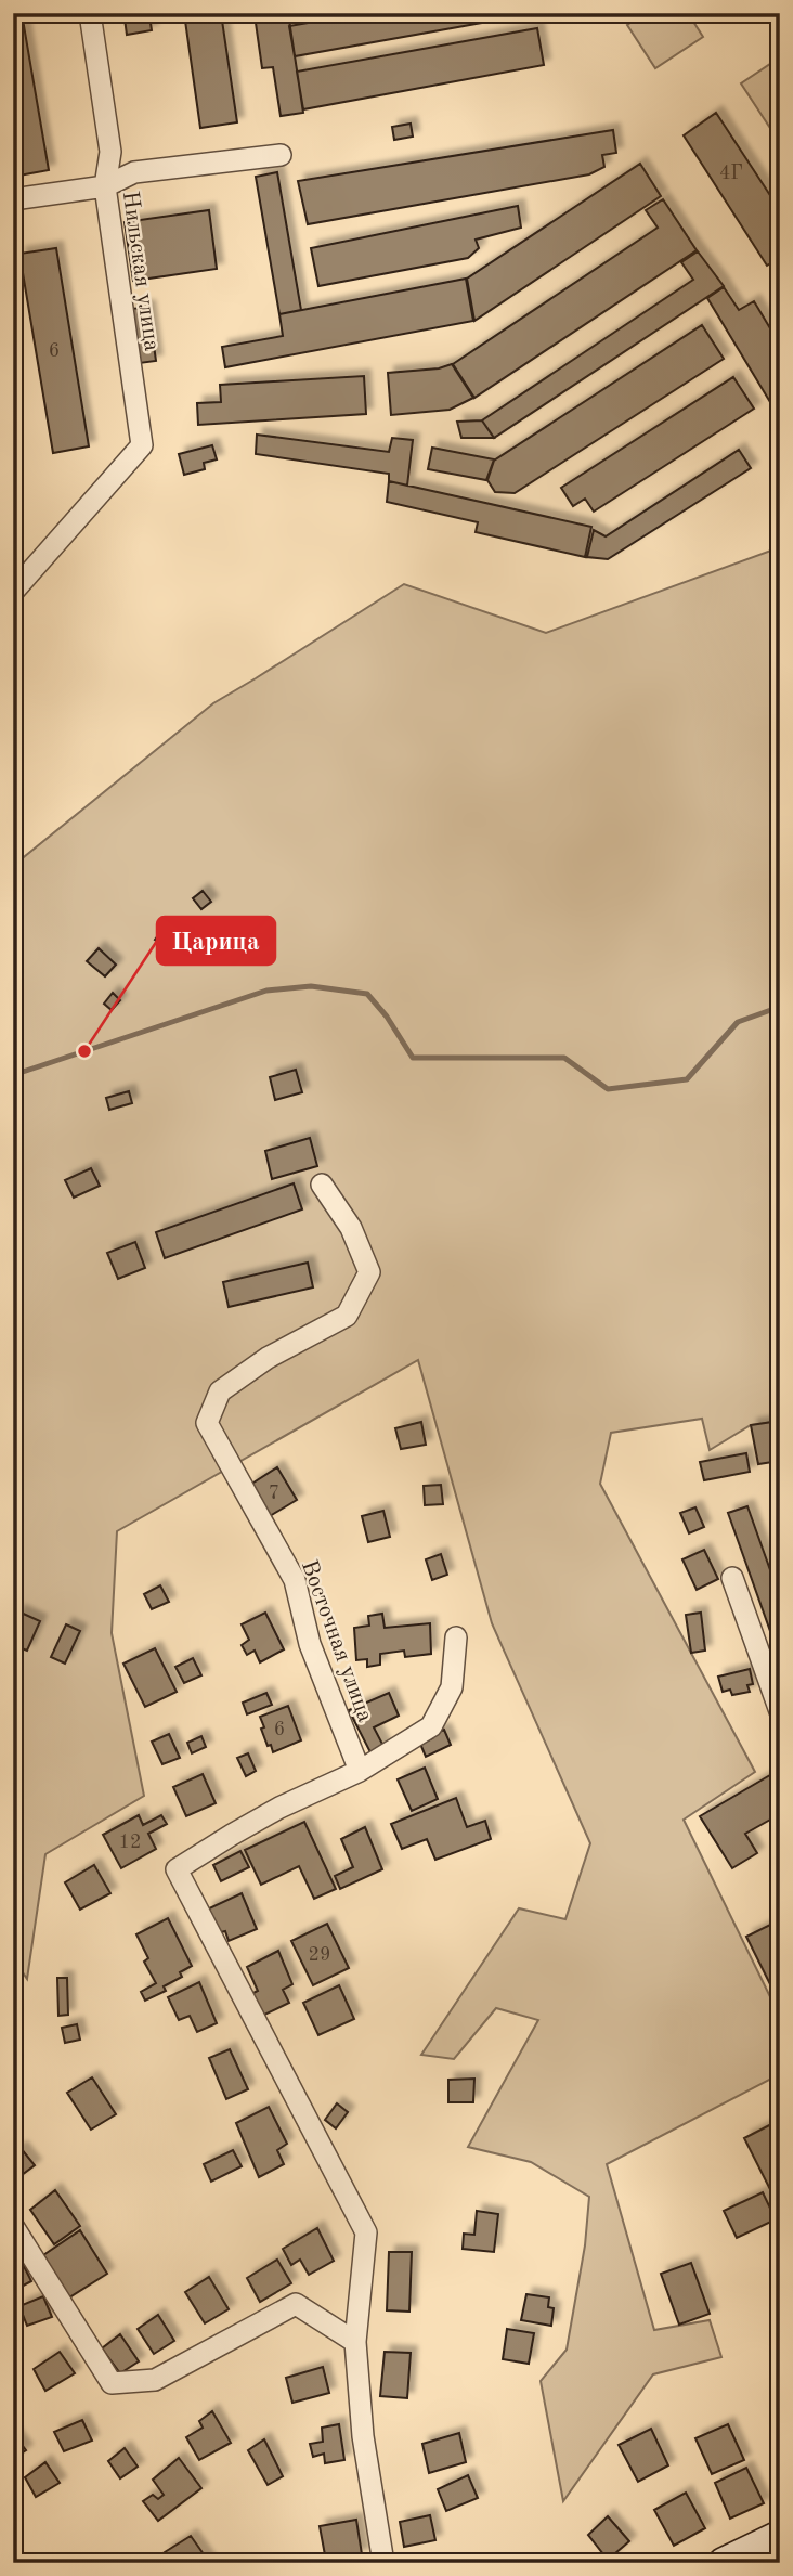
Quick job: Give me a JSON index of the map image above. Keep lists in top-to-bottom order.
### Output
{
  "streets": {
    "street": ["Нильская улица", "Восточная улица"]
  },
  "places": ["Царица"],
  "house_numbers": [
    "4Г",
    "6",
    "7",
    "6",
    "12",
    "29"
  ]
}
